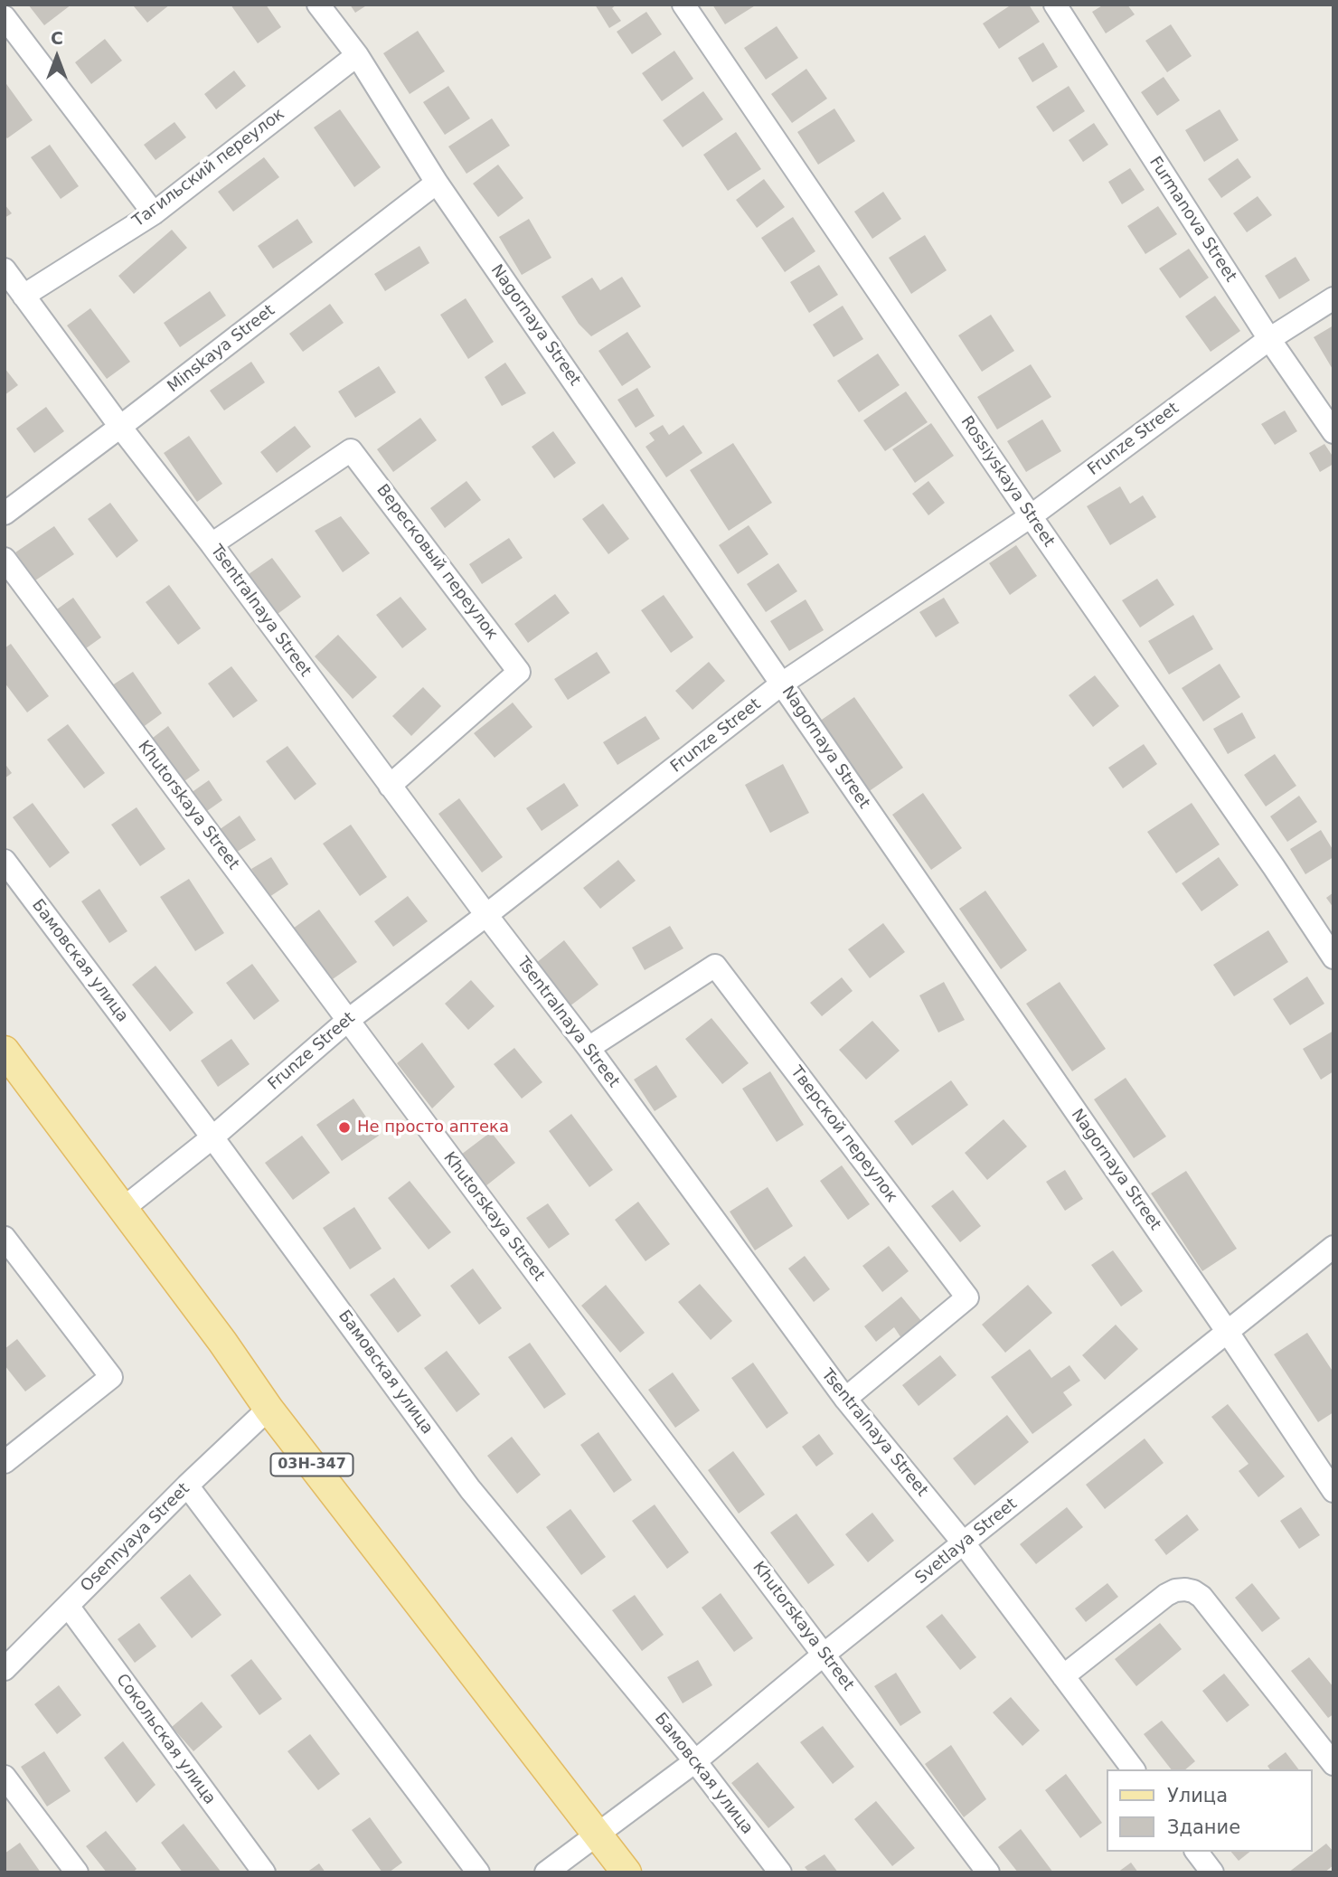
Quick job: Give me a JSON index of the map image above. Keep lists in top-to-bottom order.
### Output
{
  "streets": {
    "main road": ["03Н-347"],
    "street": [
      "Тагильский переулок",
      "Furmanova Street",
      "Nagornaya Street",
      "Minskaya Street",
      "Frunze Street",
      "Rossiyskaya Street",
      "Вересковый переулок",
      "Tsentralnaya Street",
      "Khutorskaya Street",
      "Бамовская улица",
      "Тверской переулок",
      "Osennyaya Street",
      "Svetlaya Street",
      "Сокольская улица"
    ]
  },
  "crossings": [
    ["Тагильский переулок", "Nagornaya Street"],
    ["Тагильский переулок", "Tsentralnaya Street"],
    ["Furmanova Street", "Frunze Street"],
    ["Nagornaya Street", "Minskaya Street"],
    ["Nagornaya Street", "Frunze Street"],
    ["Nagornaya Street", "Svetlaya Street"],
    ["Minskaya Street", "Tsentralnaya Street"],
    ["Frunze Street", "Rossiyskaya Street"],
    ["Frunze Street", "Tsentralnaya Street"],
    ["Frunze Street", "Khutorskaya Street"],
    ["Frunze Street", "Бамовская улица"],
    ["Frunze Street", "03Н-347"],
    ["Вересковый переулок", "Tsentralnaya Street"],
    ["Tsentralnaya Street", "Тверской переулок"],
    ["Tsentralnaya Street", "Svetlaya Street"],
    ["Khutorskaya Street", "Svetlaya Street"],
    ["Бамовская улица", "Svetlaya Street"],
    ["03Н-347", "Osennyaya Street"],
    ["03Н-347", "Svetlaya Street"],
    ["Osennyaya Street", "Сокольская улица"]
  ],
  "places": ["Не просто аптека"],
  "legend": ["Улица", "Здание"],
  "north": "top"
}
